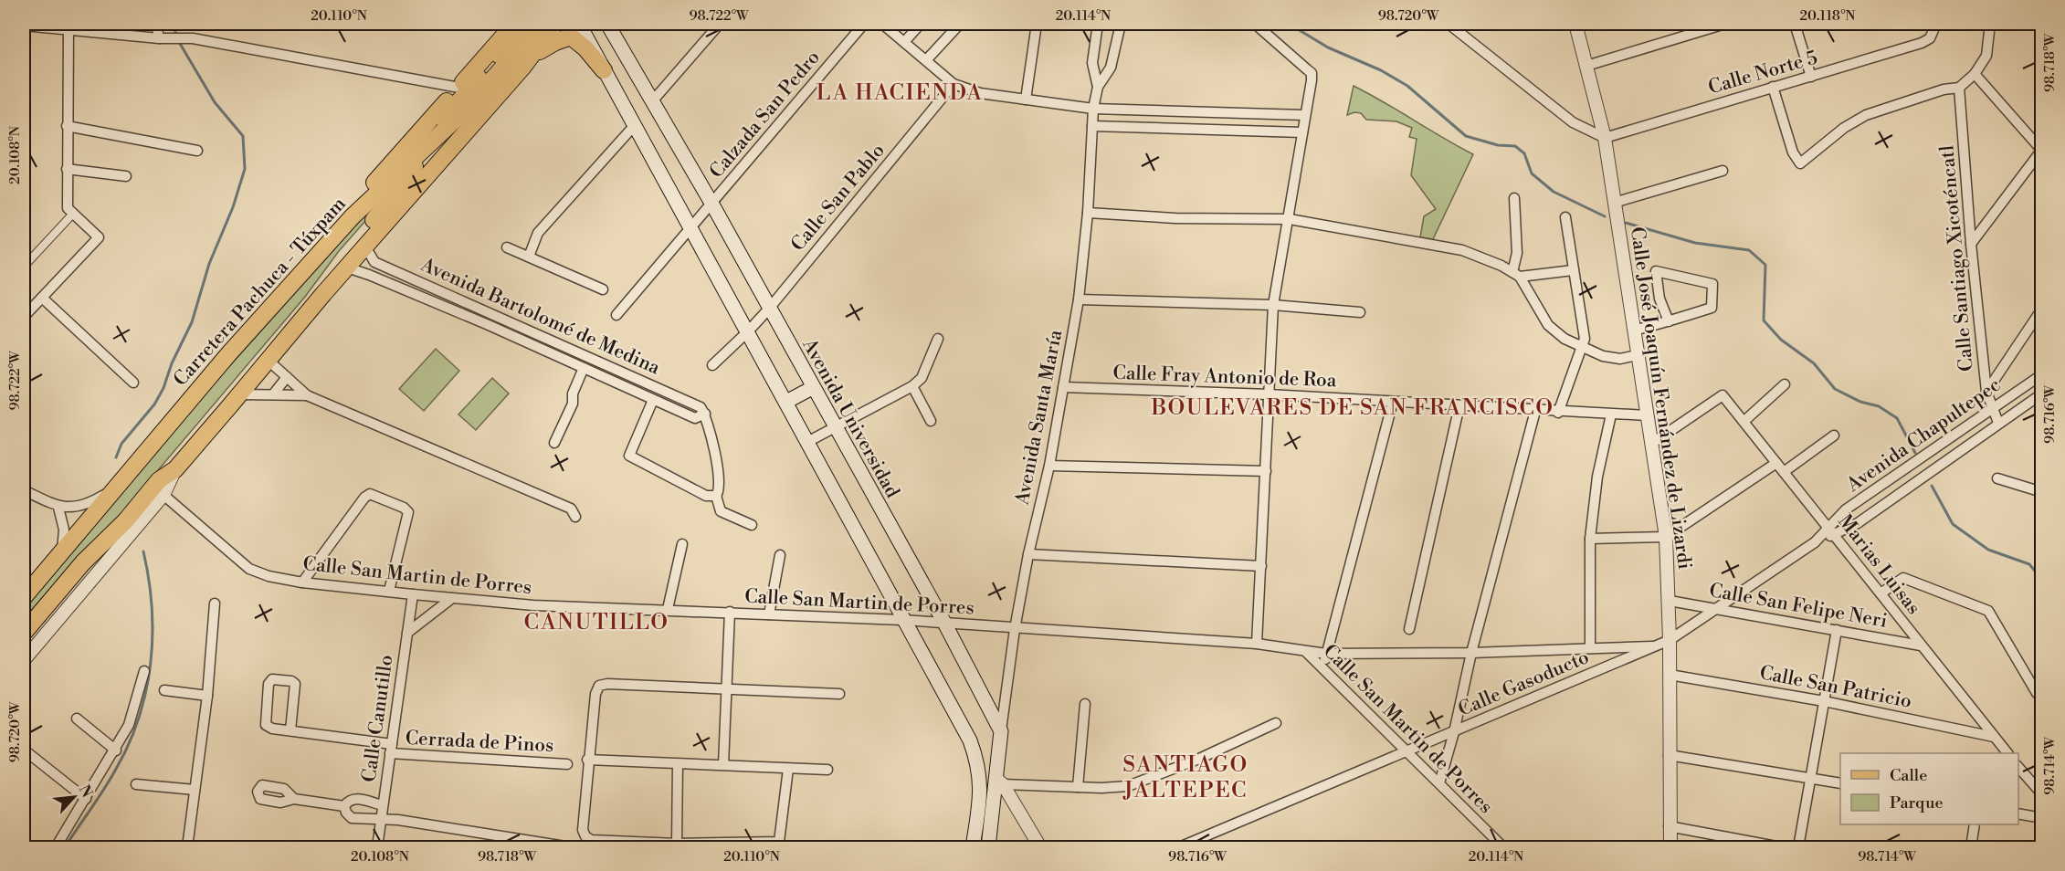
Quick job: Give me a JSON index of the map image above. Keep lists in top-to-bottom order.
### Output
{
  "streets": {
    "main road": ["Carretera Pachuca - Túxpam", "Avenida Universidad"],
    "street": [
      "Calle Norte 5",
      "Calzada San Pedro",
      "Calle San Pablo",
      "Calle Santiago Xicoténcatl",
      "Avenida Bartolomé de Medina",
      "Calle Fray Antonio de Roa",
      "Calle José Joaquín Fernández de Lizardi",
      "Avenida Santa María",
      "Avenida Chapultepec",
      "Marias Luisas",
      "Calle San Martin de Porres",
      "Calle San Felipe Neri",
      "Calle Gasoducto",
      "Calle San Patricio",
      "Calle Canutillo",
      "Cerrada de Pinos"
    ]
  },
  "crossings": [
    ["Calle Norte 5", "Calle José Joaquín Fernández de Lizardi"],
    ["Calzada San Pedro", "Avenida Universidad"],
    ["Calle San Pablo", "Avenida Universidad"],
    ["Calle Santiago Xicoténcatl", "Avenida Chapultepec"],
    ["Calle Fray Antonio de Roa", "Calle José Joaquín Fernández de Lizardi"],
    ["Calle Fray Antonio de Roa", "Avenida Santa María"],
    ["Calle José Joaquín Fernández de Lizardi", "Marias Luisas"],
    ["Calle José Joaquín Fernández de Lizardi", "Calle San Felipe Neri"],
    ["Calle José Joaquín Fernández de Lizardi", "Calle Gasoducto"],
    ["Calle José Joaquín Fernández de Lizardi", "Calle San Patricio"],
    ["Avenida Santa María", "Avenida Universidad"],
    ["Avenida Santa María", "Calle San Martin de Porres"],
    ["Avenida Universidad", "Calle San Martin de Porres"],
    ["Avenida Chapultepec", "Marias Luisas"],
    ["Avenida Chapultepec", "Calle Gasoducto"],
    ["Marias Luisas", "Calle San Felipe Neri"],
    ["Marias Luisas", "Calle Gasoducto"],
    ["Marias Luisas", "Calle San Patricio"],
    ["Calle San Martin de Porres", "Calle Gasoducto"],
    ["Calle San Martin de Porres", "Calle Canutillo"],
    ["Calle San Felipe Neri", "Calle Gasoducto"],
    ["Calle Canutillo", "Cerrada de Pinos"]
  ],
  "districts": [
    "LA HACIENDA",
    "BOULEVARES DE SAN FRANCISCO",
    "CANUTILLO",
    "SANTIAGO JALTEPEC"
  ],
  "legend": ["Calle", "Parque"],
  "north": "top right",
  "coordinates": [
    "20.110°N",
    "98.722°W",
    "20.114°N",
    "98.720°W",
    "20.118°N",
    "98.718°W",
    "20.108°N",
    "98.716°W",
    "98.714°W"
  ]
}
